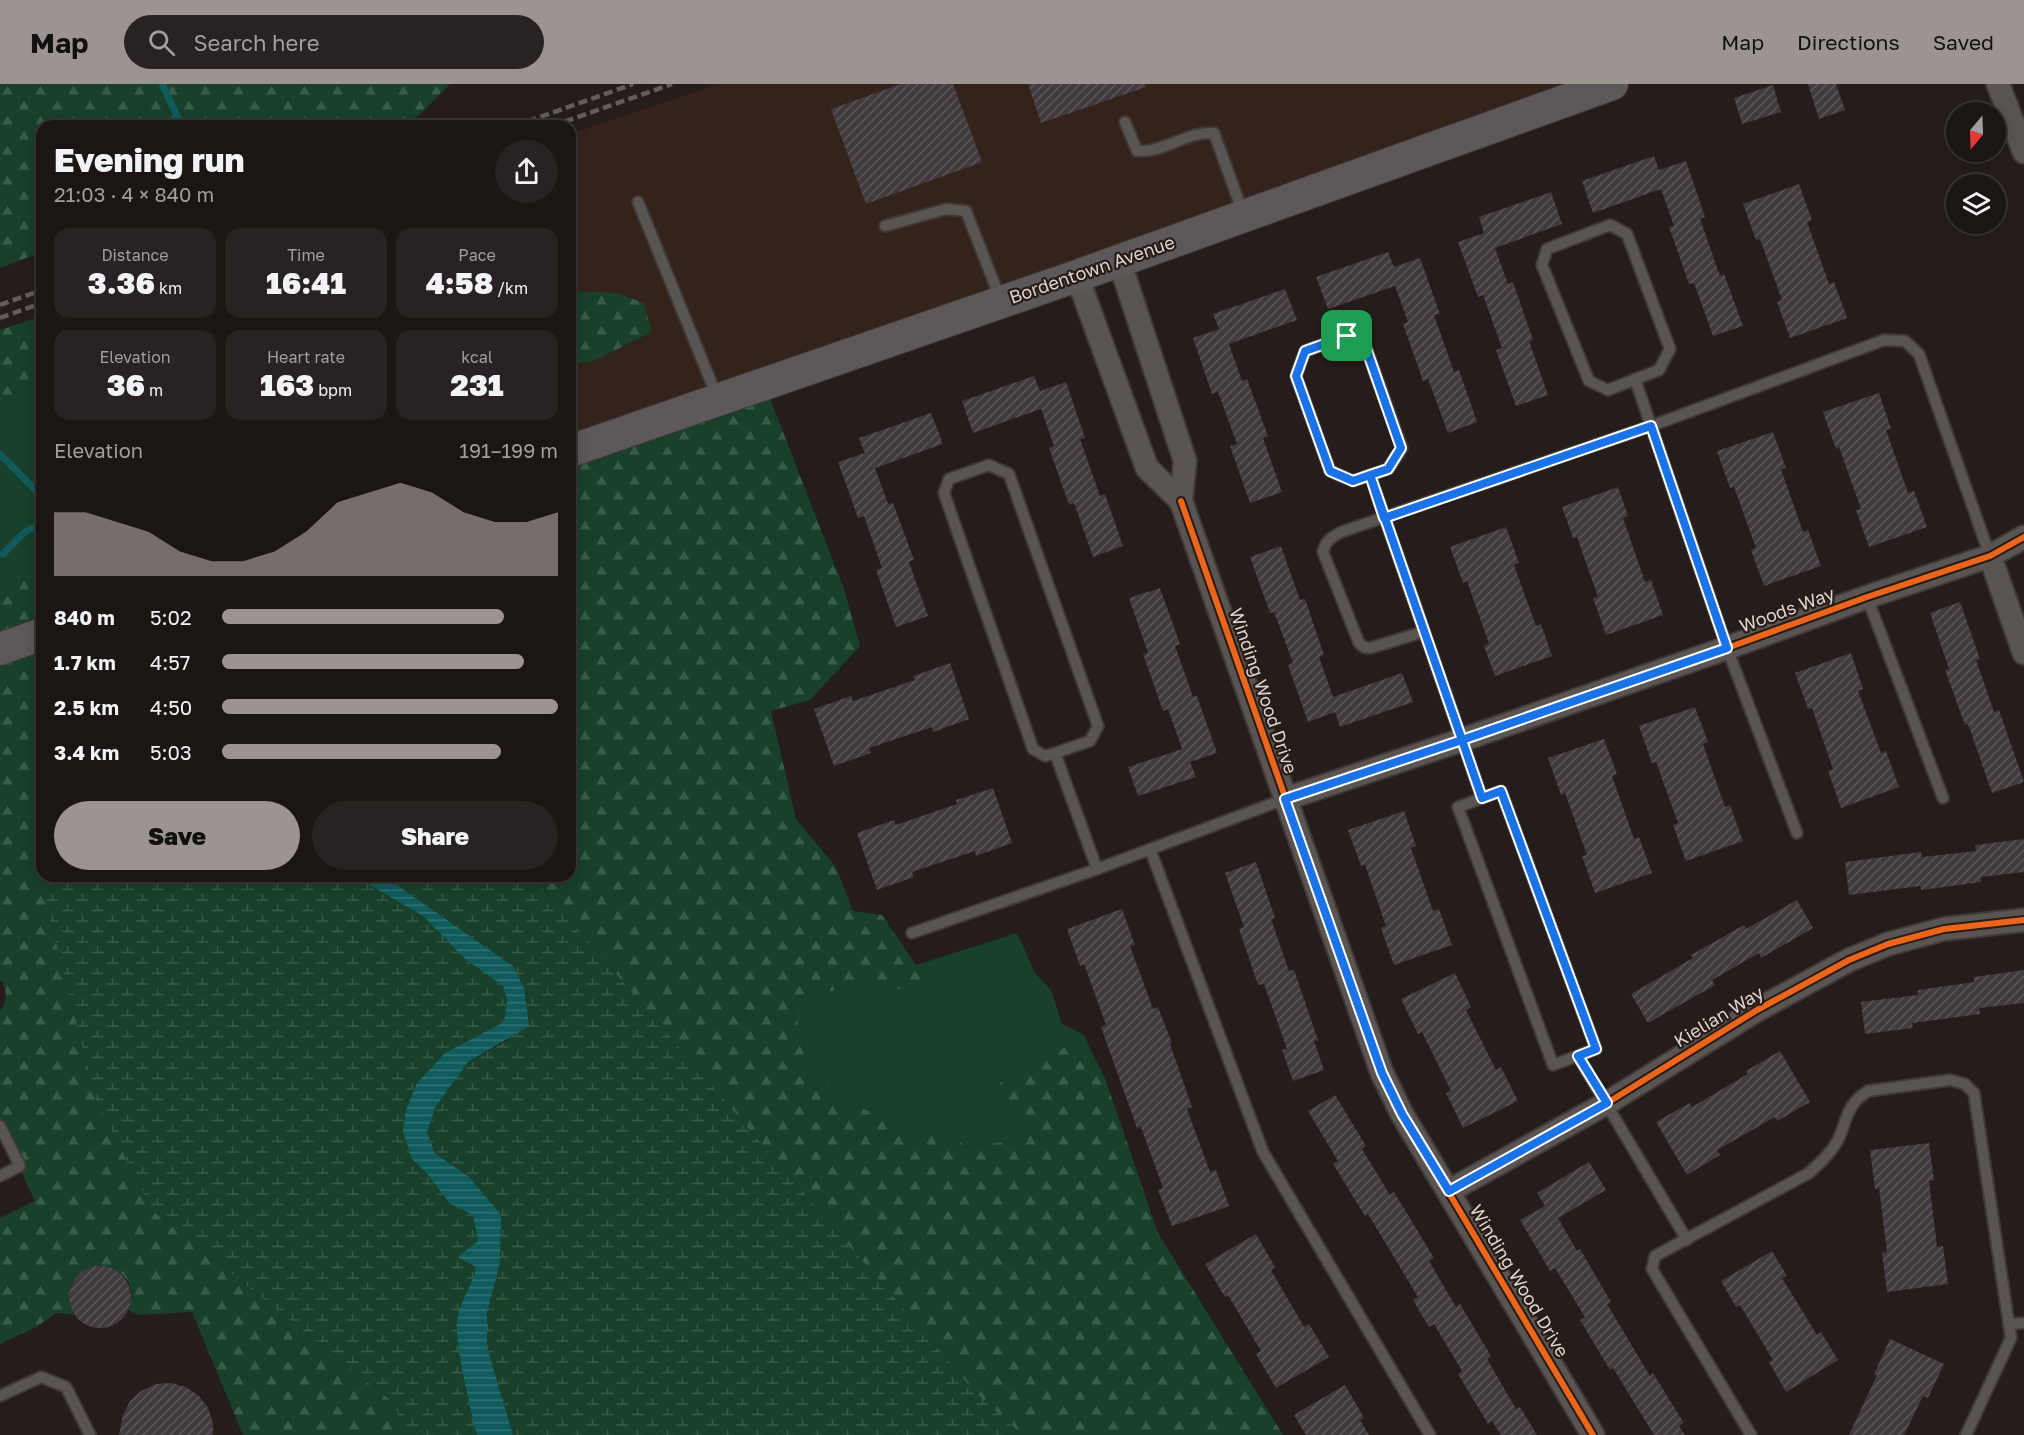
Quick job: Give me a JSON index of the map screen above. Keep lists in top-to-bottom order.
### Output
{
  "streets": {
    "main road": ["Bordentown Avenue"],
    "street": ["Woods Way", "Winding Wood Drive", "Kielian Way"]
  },
  "crossings": [
    ["Bordentown Avenue", "Winding Wood Drive"],
    ["Woods Way", "Winding Wood Drive"],
    ["Winding Wood Drive", "Kielian Way"]
  ],
  "north": "bottom",
  "page": {
    "header": "Map",
    "search": "Search here",
    "nav": ["Map", "Directions", "Saved"],
    "heading": ["Evening run", "21:03 · 4 × 840 m"],
    "stats": [
      ["Distance", "3.36 km"],
      ["Time", "16:41"],
      ["Pace", "4:58 /km"],
      ["Elevation", "36 m"],
      ["Heart rate", "163 bpm"],
      ["kcal", "231"]
    ],
    "chart": ["Elevation", "191–199 m"],
    "list": [
      {
        "name": "840 m",
        "note": "5:02"
      },
      {
        "name": "1.7 km",
        "note": "4:57"
      },
      {
        "name": "2.5 km",
        "note": "4:50"
      },
      {
        "name": "3.4 km",
        "note": "5:03"
      }
    ],
    "buttons": ["Save", "Share"]
  }
}
